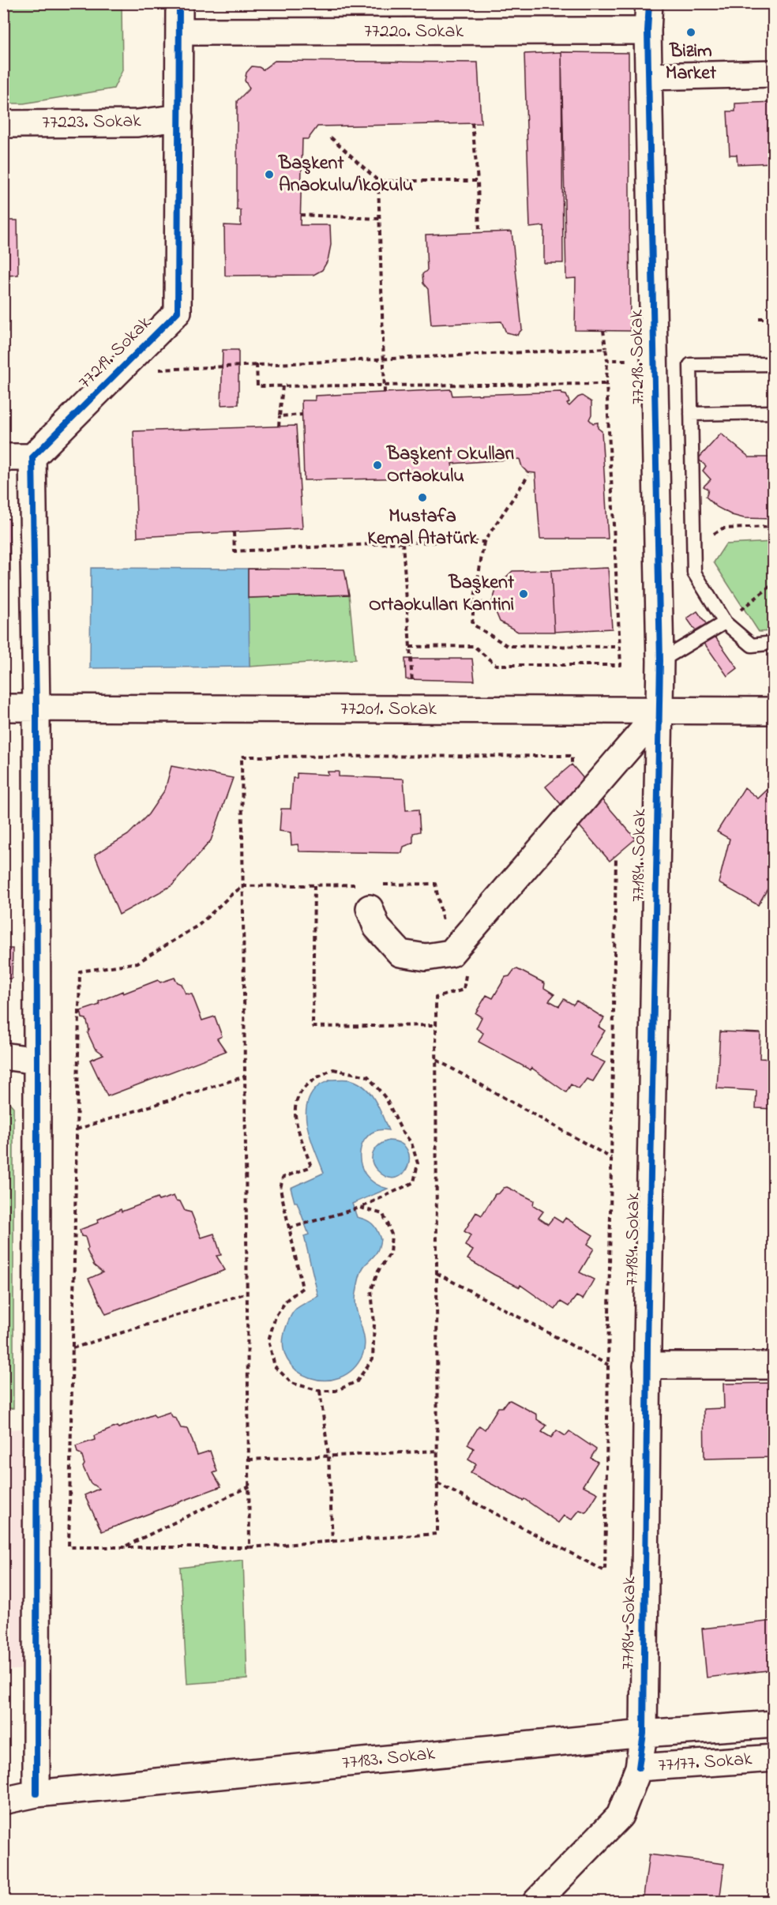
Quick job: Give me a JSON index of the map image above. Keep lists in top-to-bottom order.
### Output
{
  "streets": {
    "street": [
      "77220. Sokak",
      "77223. Sokak",
      "77219. Sokak",
      "77218. Sokak",
      "77201. Sokak",
      "77184. Sokak",
      "77183. Sokak",
      "77177. Sokak"
    ]
  },
  "crossings": [
    ["77220. Sokak", "77219. Sokak"],
    ["77220. Sokak", "77218. Sokak"],
    ["77223. Sokak", "77219. Sokak"],
    ["77218. Sokak", "77201. Sokak"],
    ["77218. Sokak", "77184. Sokak"],
    ["77201. Sokak", "77184. Sokak"],
    ["77184. Sokak", "77183. Sokak"],
    ["77184. Sokak", "77177. Sokak"]
  ],
  "places": [
    "Bizim Market",
    "Başkent Anaokulu/İkokulu",
    "Başkent Okulları Ortaokulu",
    "Mustafa Kemal Atatürk",
    "Başkent Ortaokulları Kantini"
  ]
}
